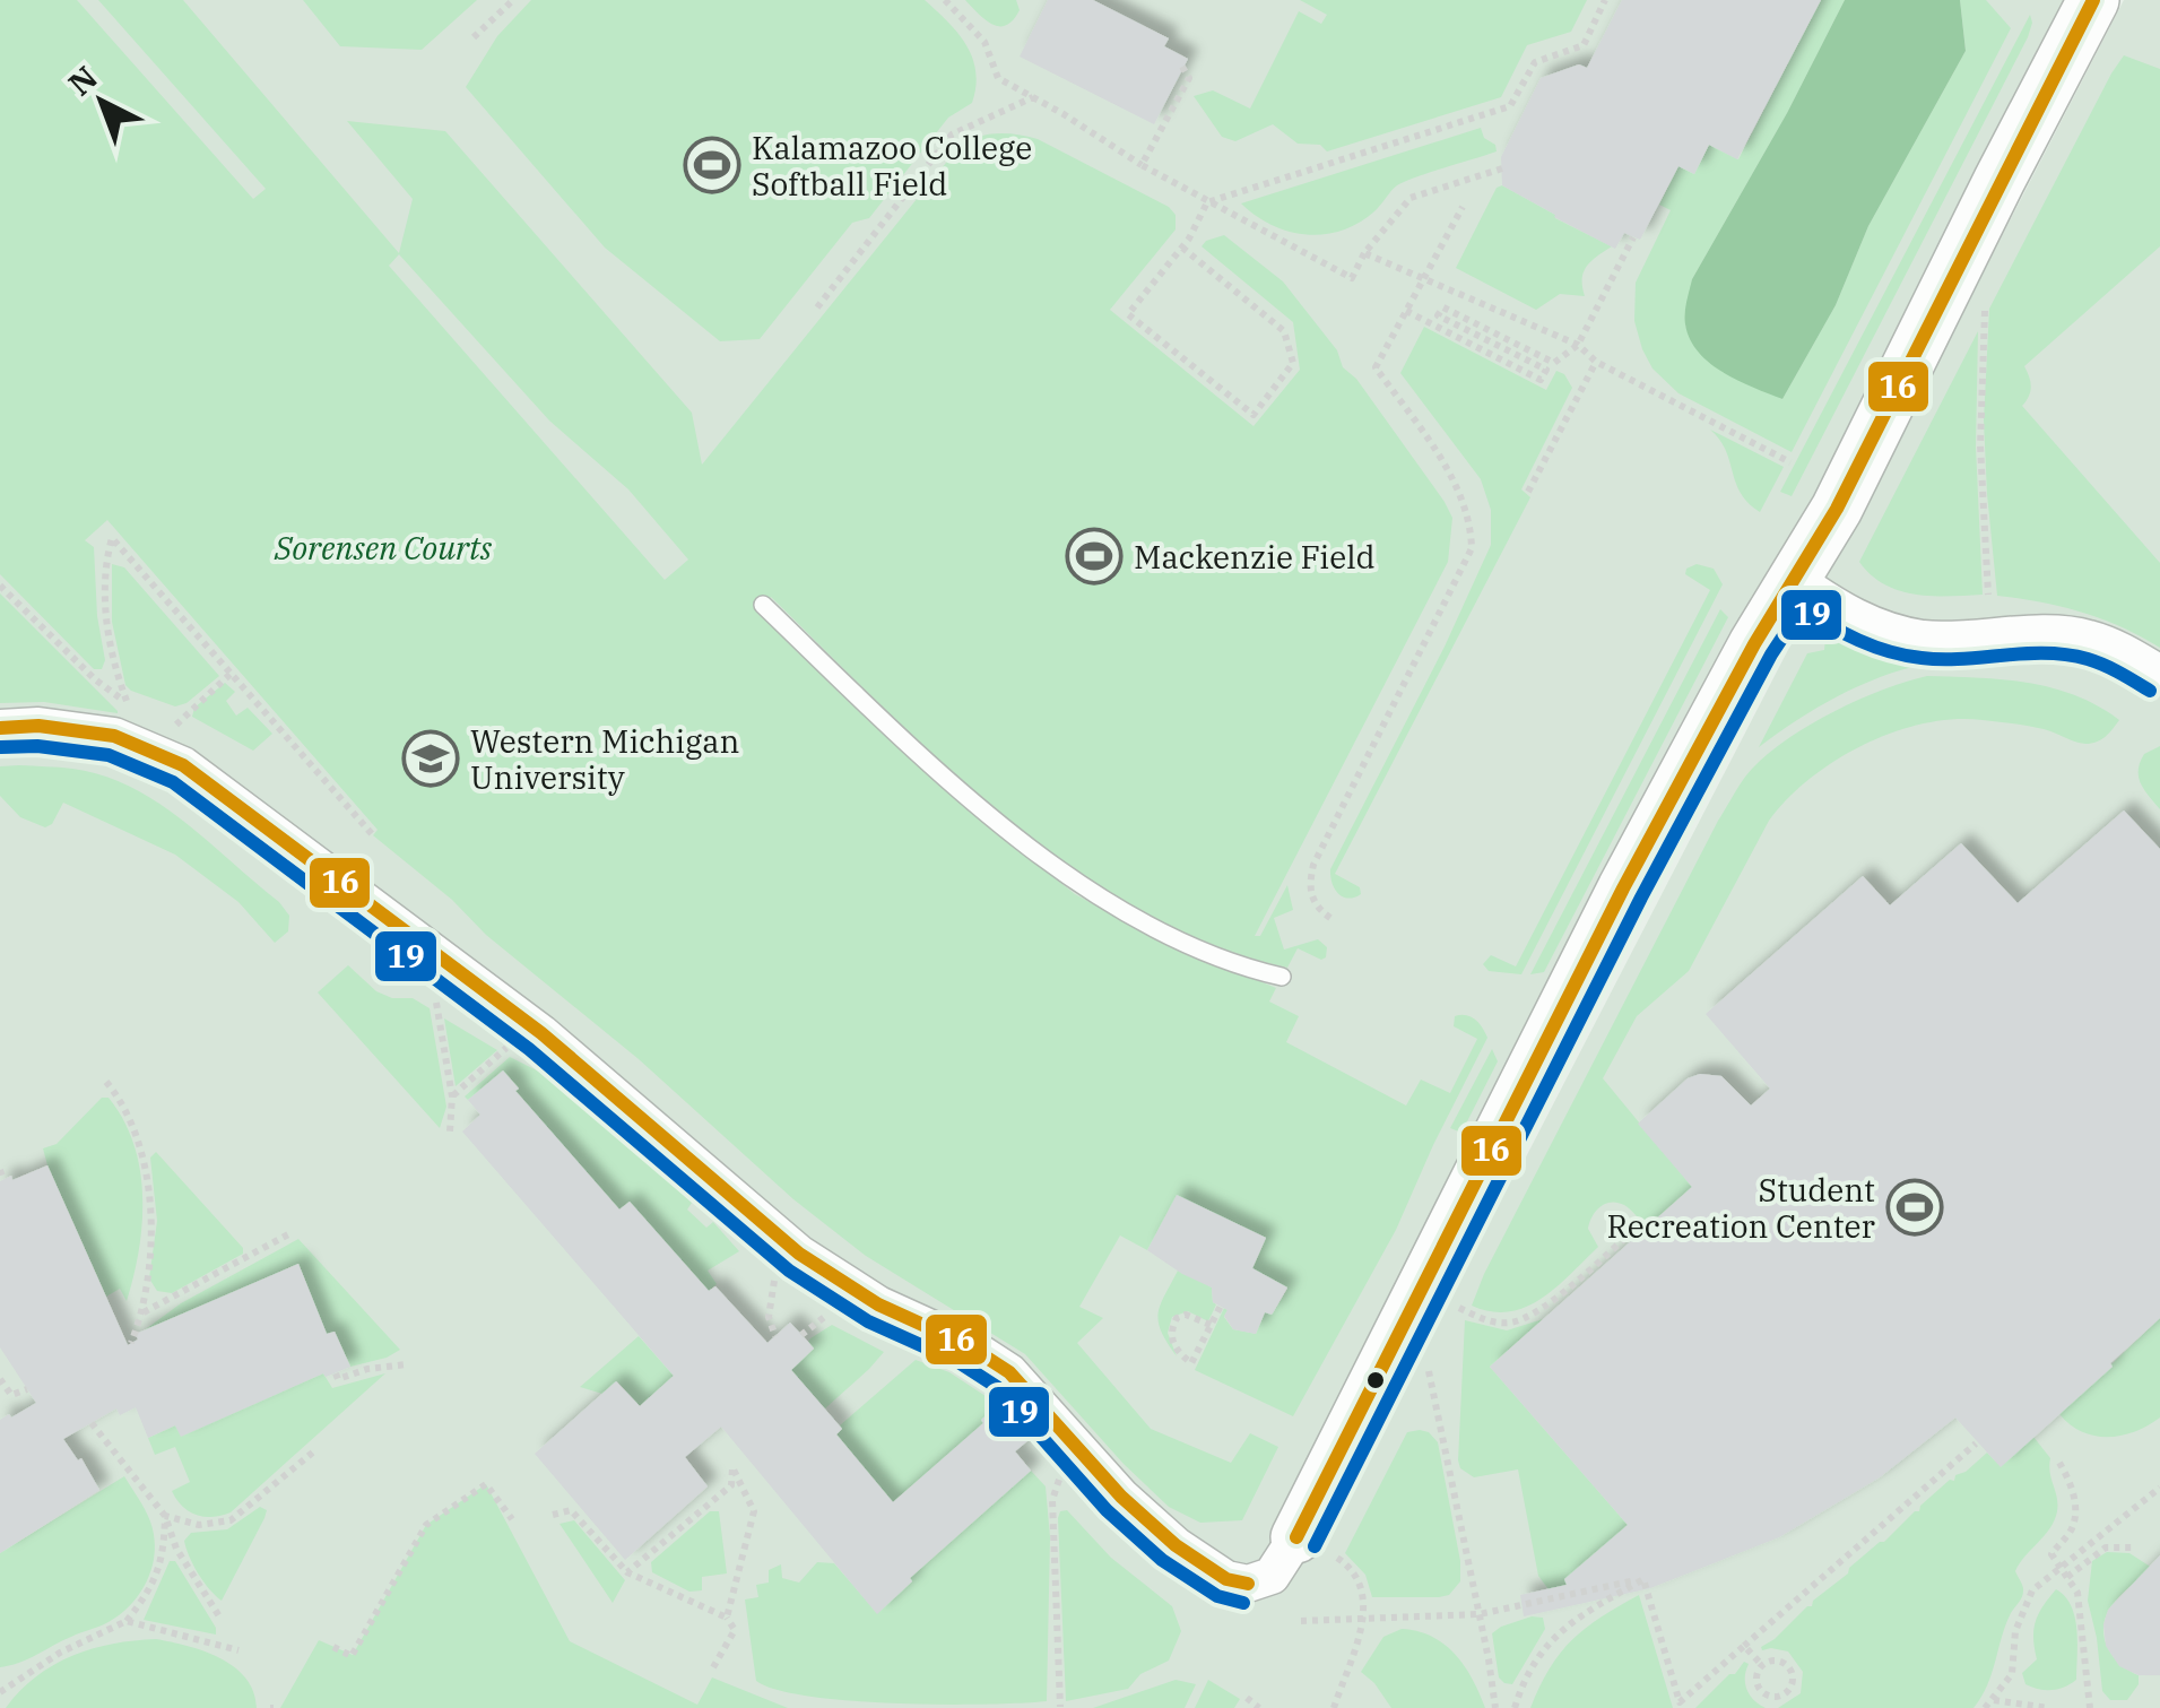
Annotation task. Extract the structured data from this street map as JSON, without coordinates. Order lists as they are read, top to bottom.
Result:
{
  "parks": ["Sorensen Courts"],
  "places": {
    "sports": ["Kalamazoo College Softball Field", "Mackenzie Field", "Student Recreation Center"],
    "school or university": ["Western Michigan University"]
  },
  "lines": ["transit line 16", "transit line 19"],
  "north": "top left"
}
